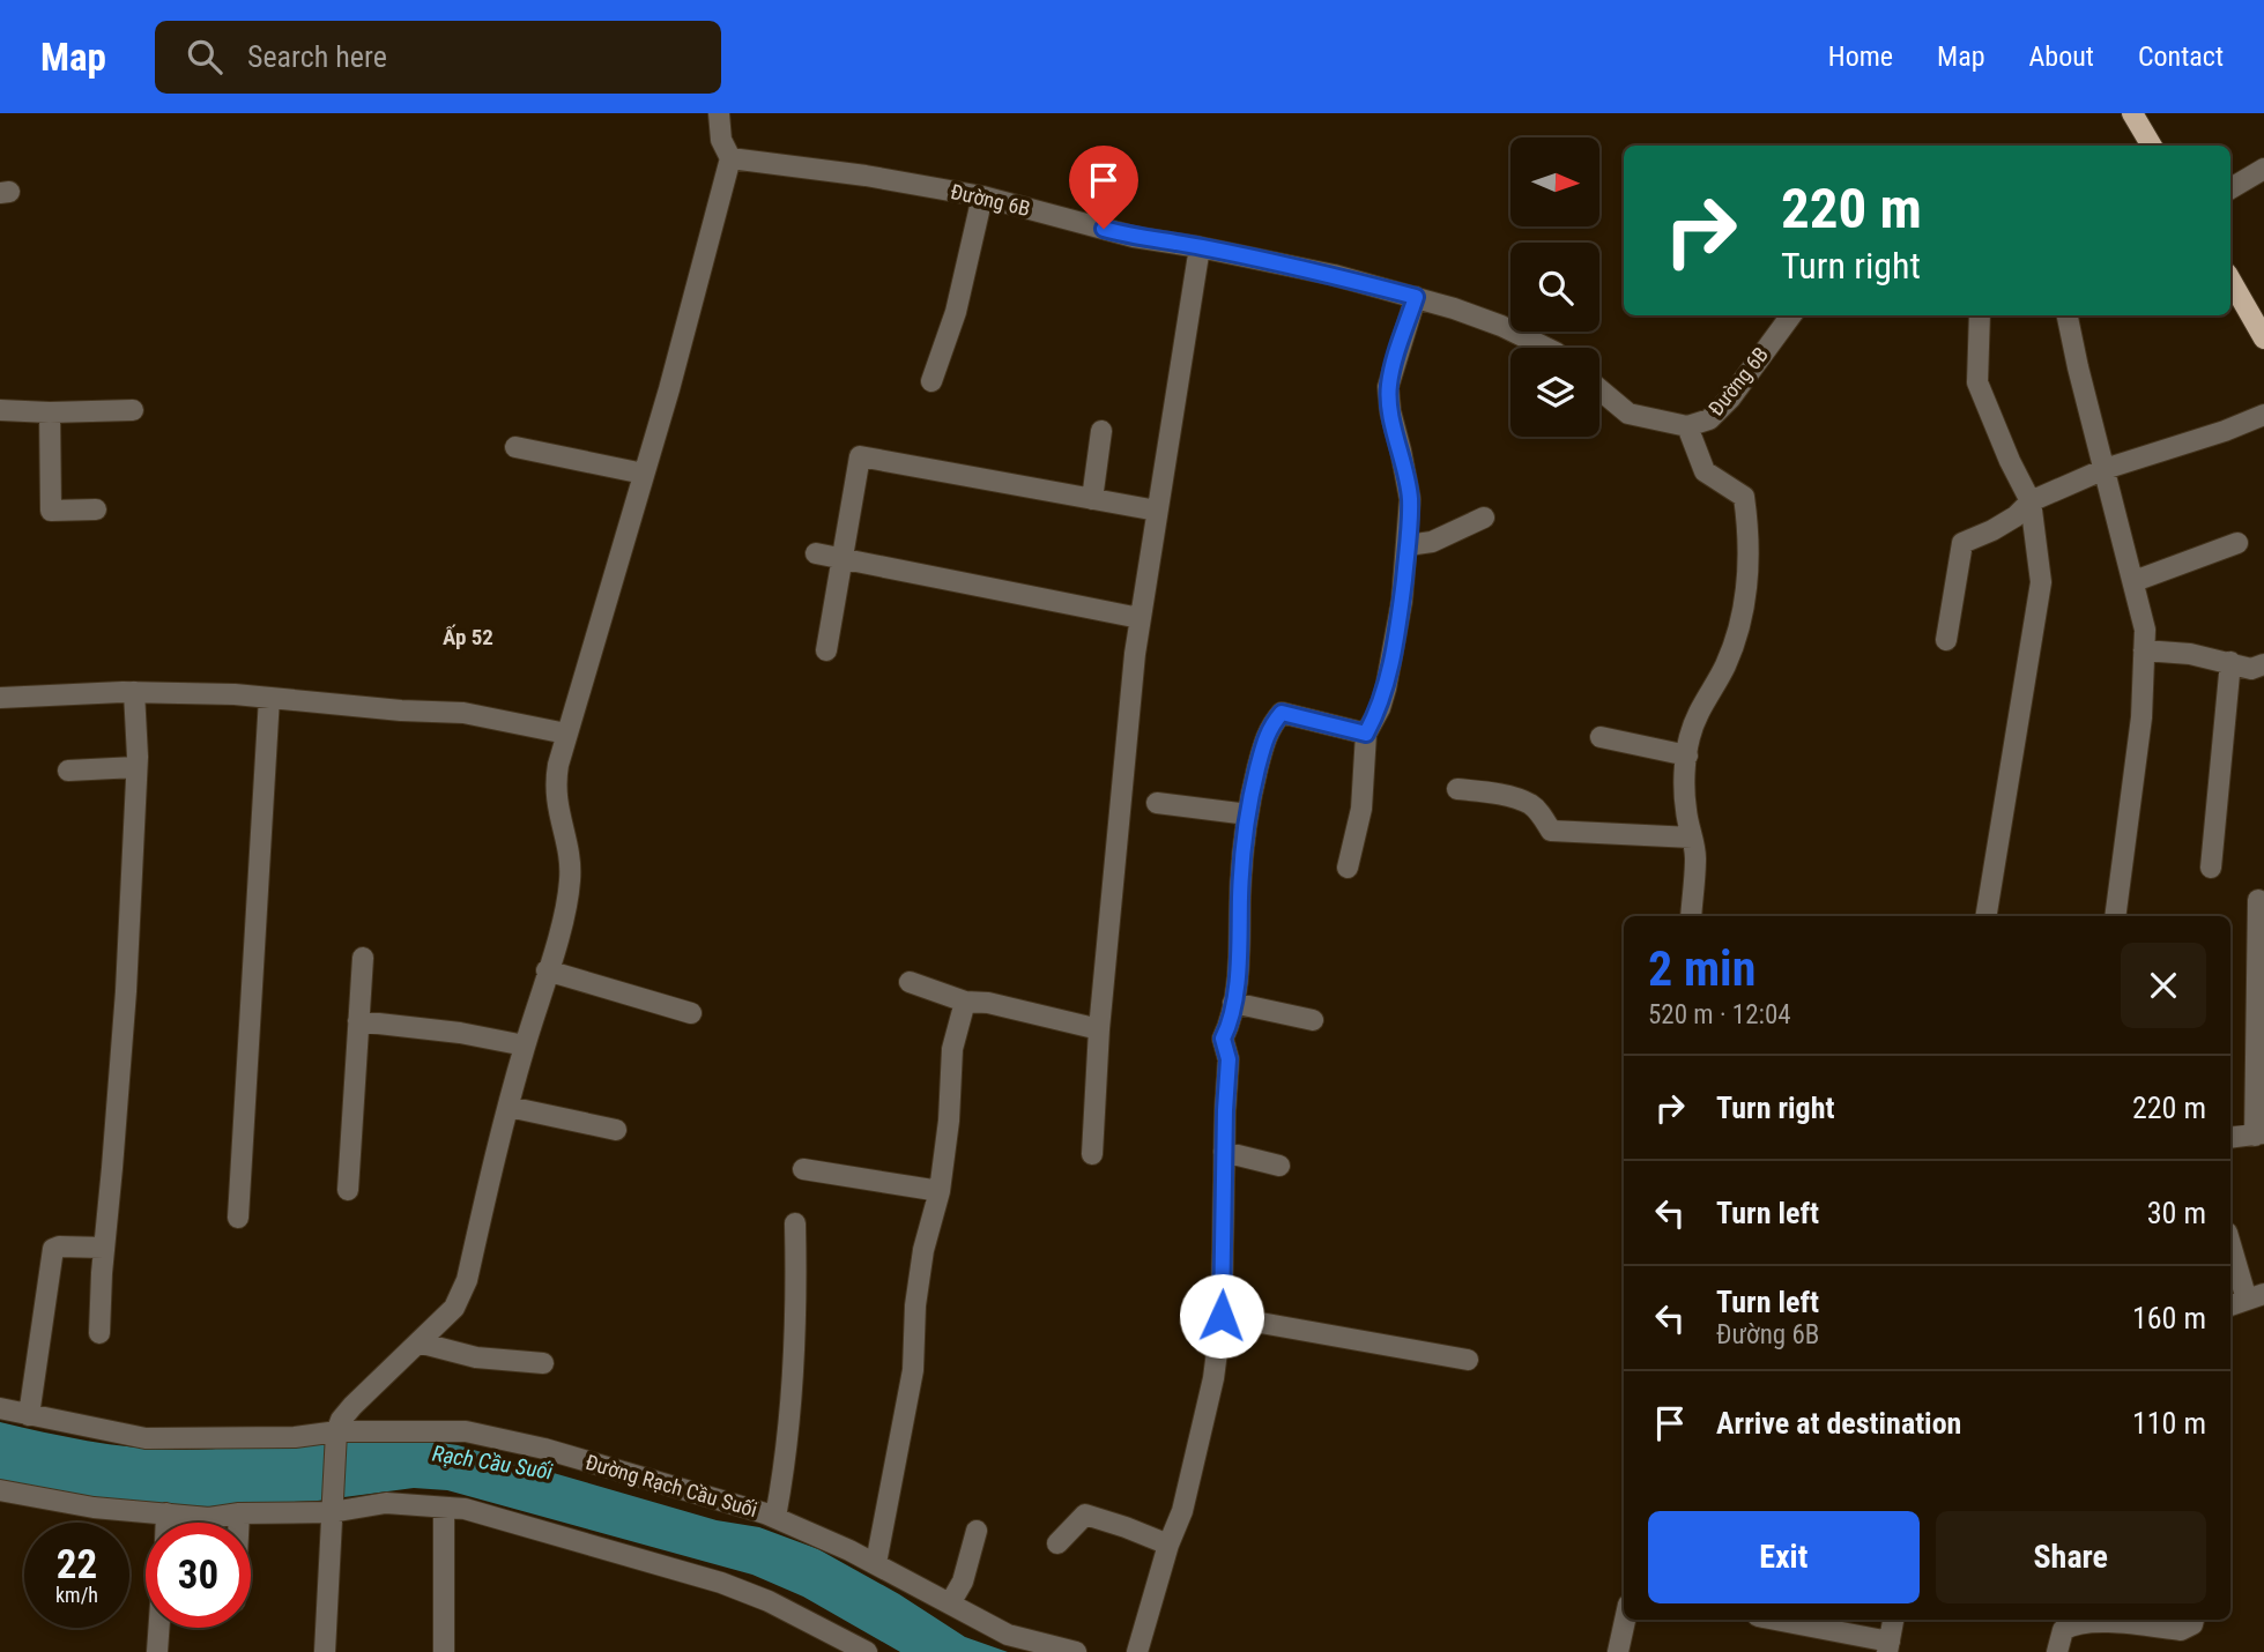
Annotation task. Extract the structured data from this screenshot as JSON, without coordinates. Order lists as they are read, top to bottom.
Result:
{
  "streets": {
    "street": ["Đường 6B", "Đường Rạch Cầu Suối"]
  },
  "districts": ["Ấp 52"],
  "water": ["Rạch Cầu Suối"],
  "north": "right",
  "page": {
    "header": "Map",
    "search": "Search here",
    "nav": [
      "Home",
      "Map",
      "About",
      "Contact"
    ],
    "turn": ["220 m", "Turn right"],
    "heading": ["2 min", "520 m · 12:04"],
    "list": [
      {
        "name": "Turn right",
        "value": "220 m"
      },
      {
        "name": "Turn left",
        "value": "30 m"
      },
      {
        "name": "Turn left",
        "note": "Đường 6B",
        "value": "160 m"
      },
      {
        "name": "Arrive at destination",
        "value": "110 m"
      }
    ],
    "buttons": ["Exit", "Share"],
    "speed": "22 km/h",
    "limit": "30"
  }
}
